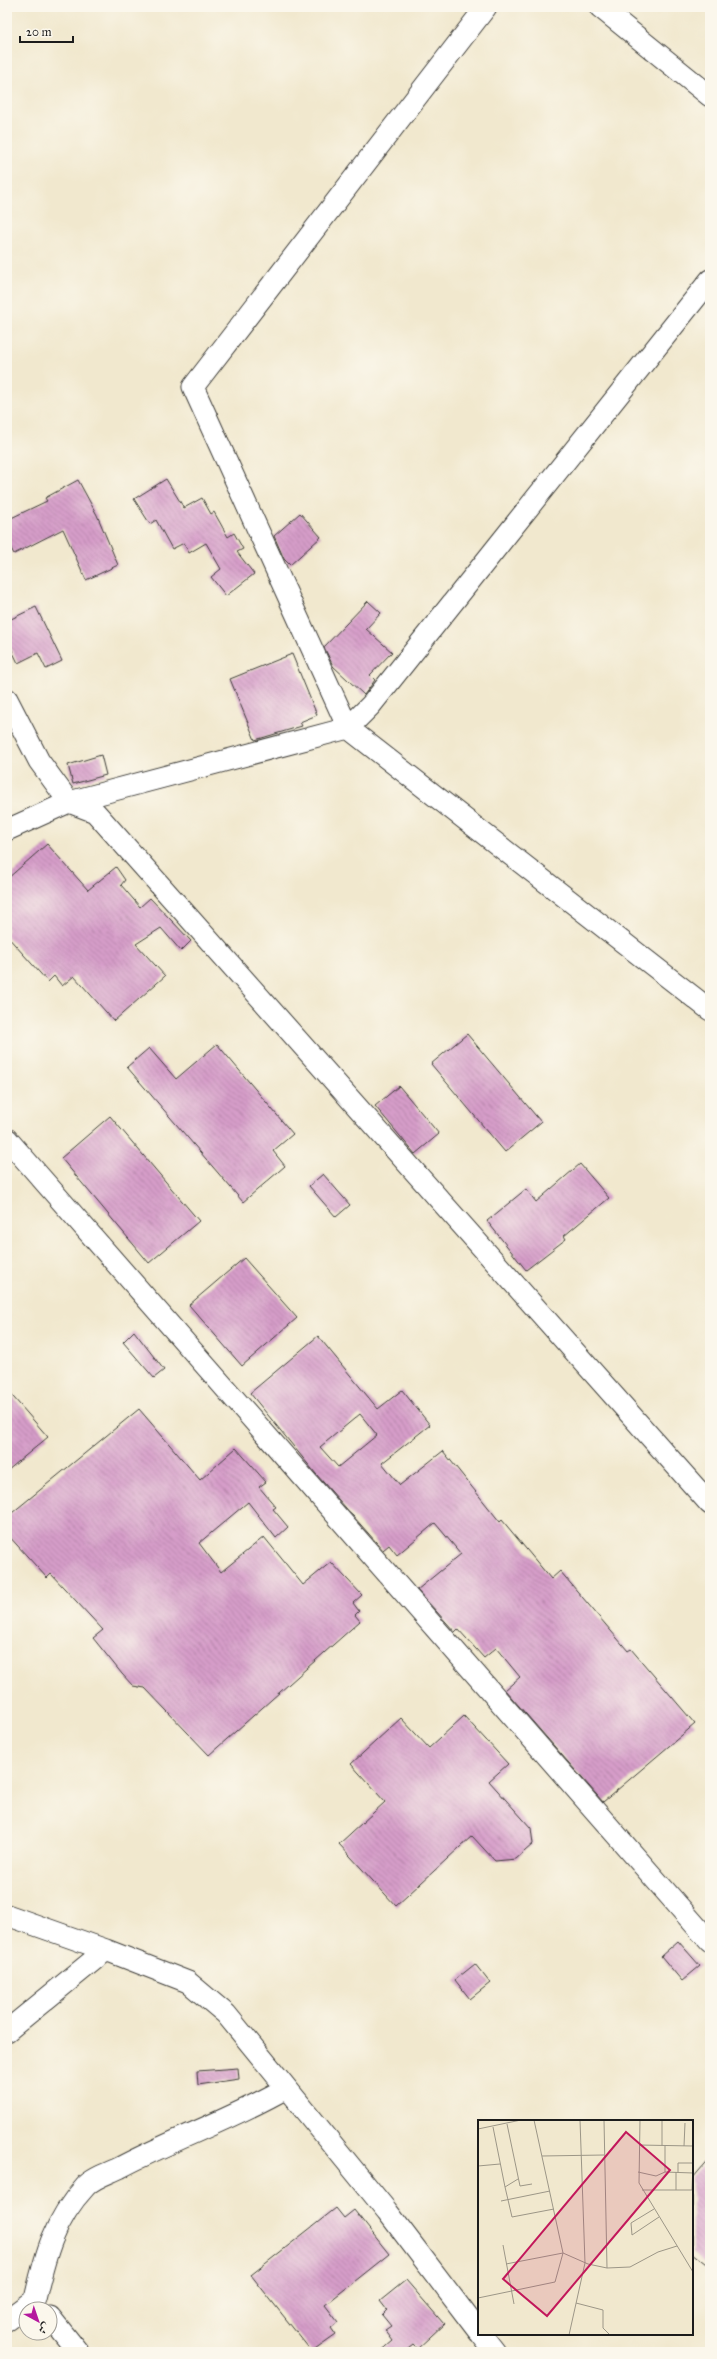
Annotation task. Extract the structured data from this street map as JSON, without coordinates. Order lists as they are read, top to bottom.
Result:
{
  "scale_bar": "20 m",
  "north": "bottom right"
}
